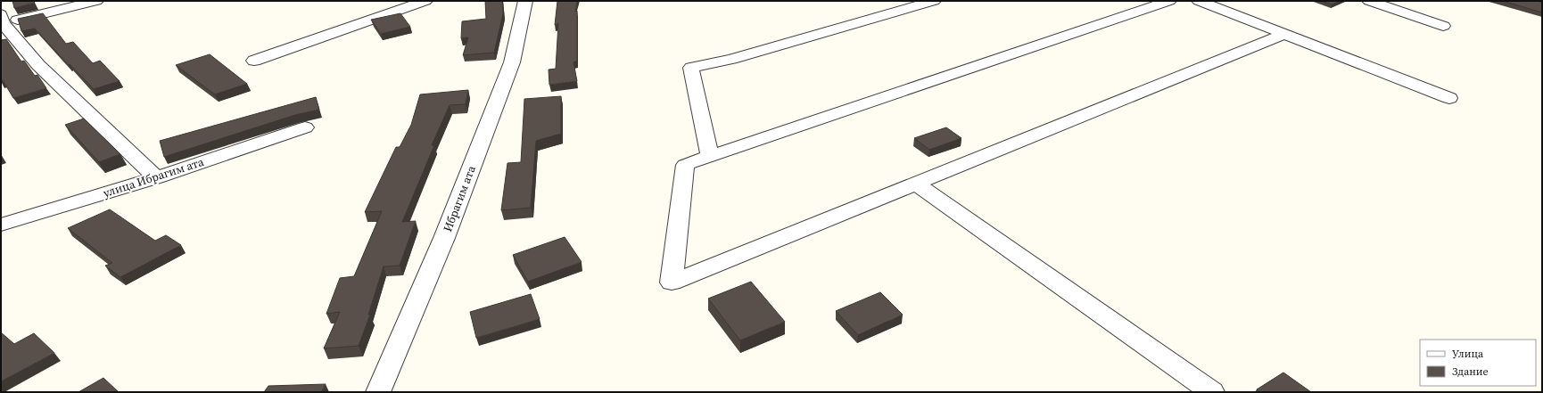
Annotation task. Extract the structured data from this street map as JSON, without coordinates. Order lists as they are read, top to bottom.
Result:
{
  "streets": {
    "street": ["улица Ибрагим ата", "Ибрагим ата"]
  },
  "legend": ["Улица", "Здание"]
}
